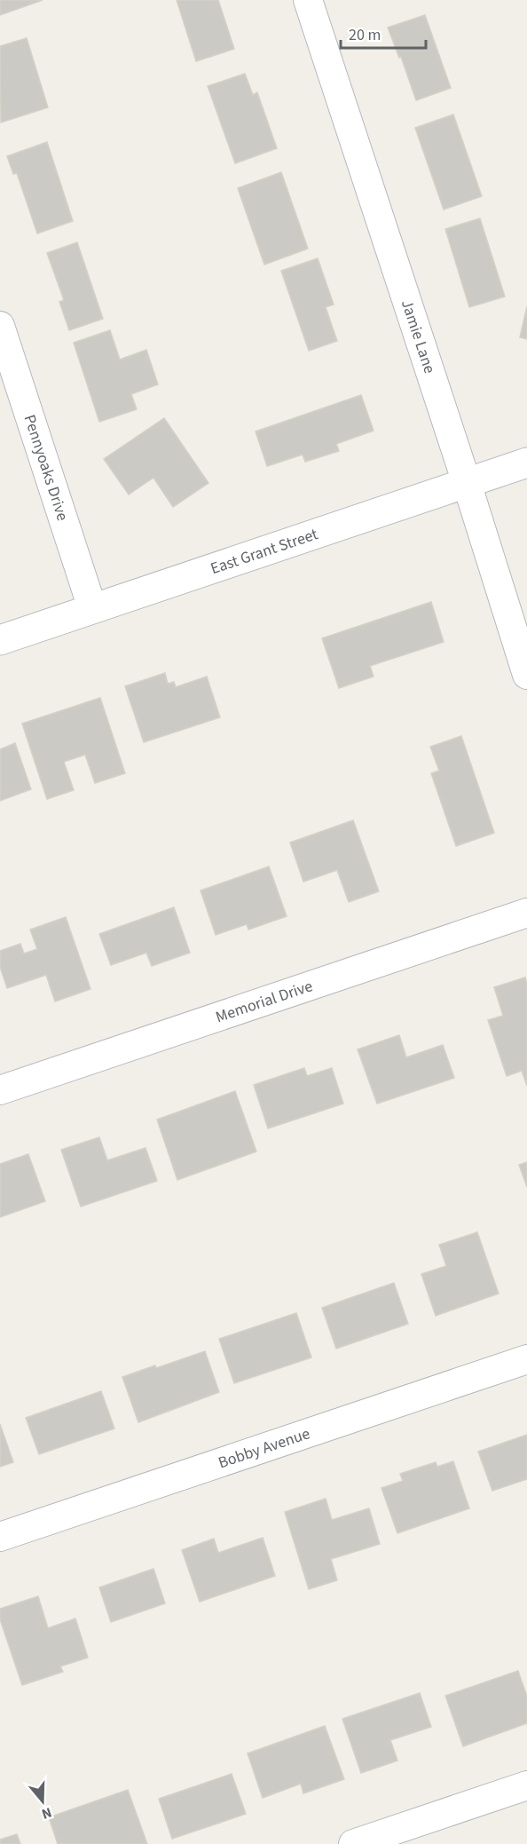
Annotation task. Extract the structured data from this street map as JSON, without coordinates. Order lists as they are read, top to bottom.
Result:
{
  "streets": {
    "main road": ["East Grant Street"],
    "street": [
      "Jamie Lane",
      "Pennyoaks Drive",
      "Memorial Drive",
      "Bobby Avenue"
    ]
  },
  "crossings": [
    ["Jamie Lane", "East Grant Street"],
    ["Pennyoaks Drive", "East Grant Street"]
  ],
  "scale_bar": "20 m",
  "north": "bottom"
}
